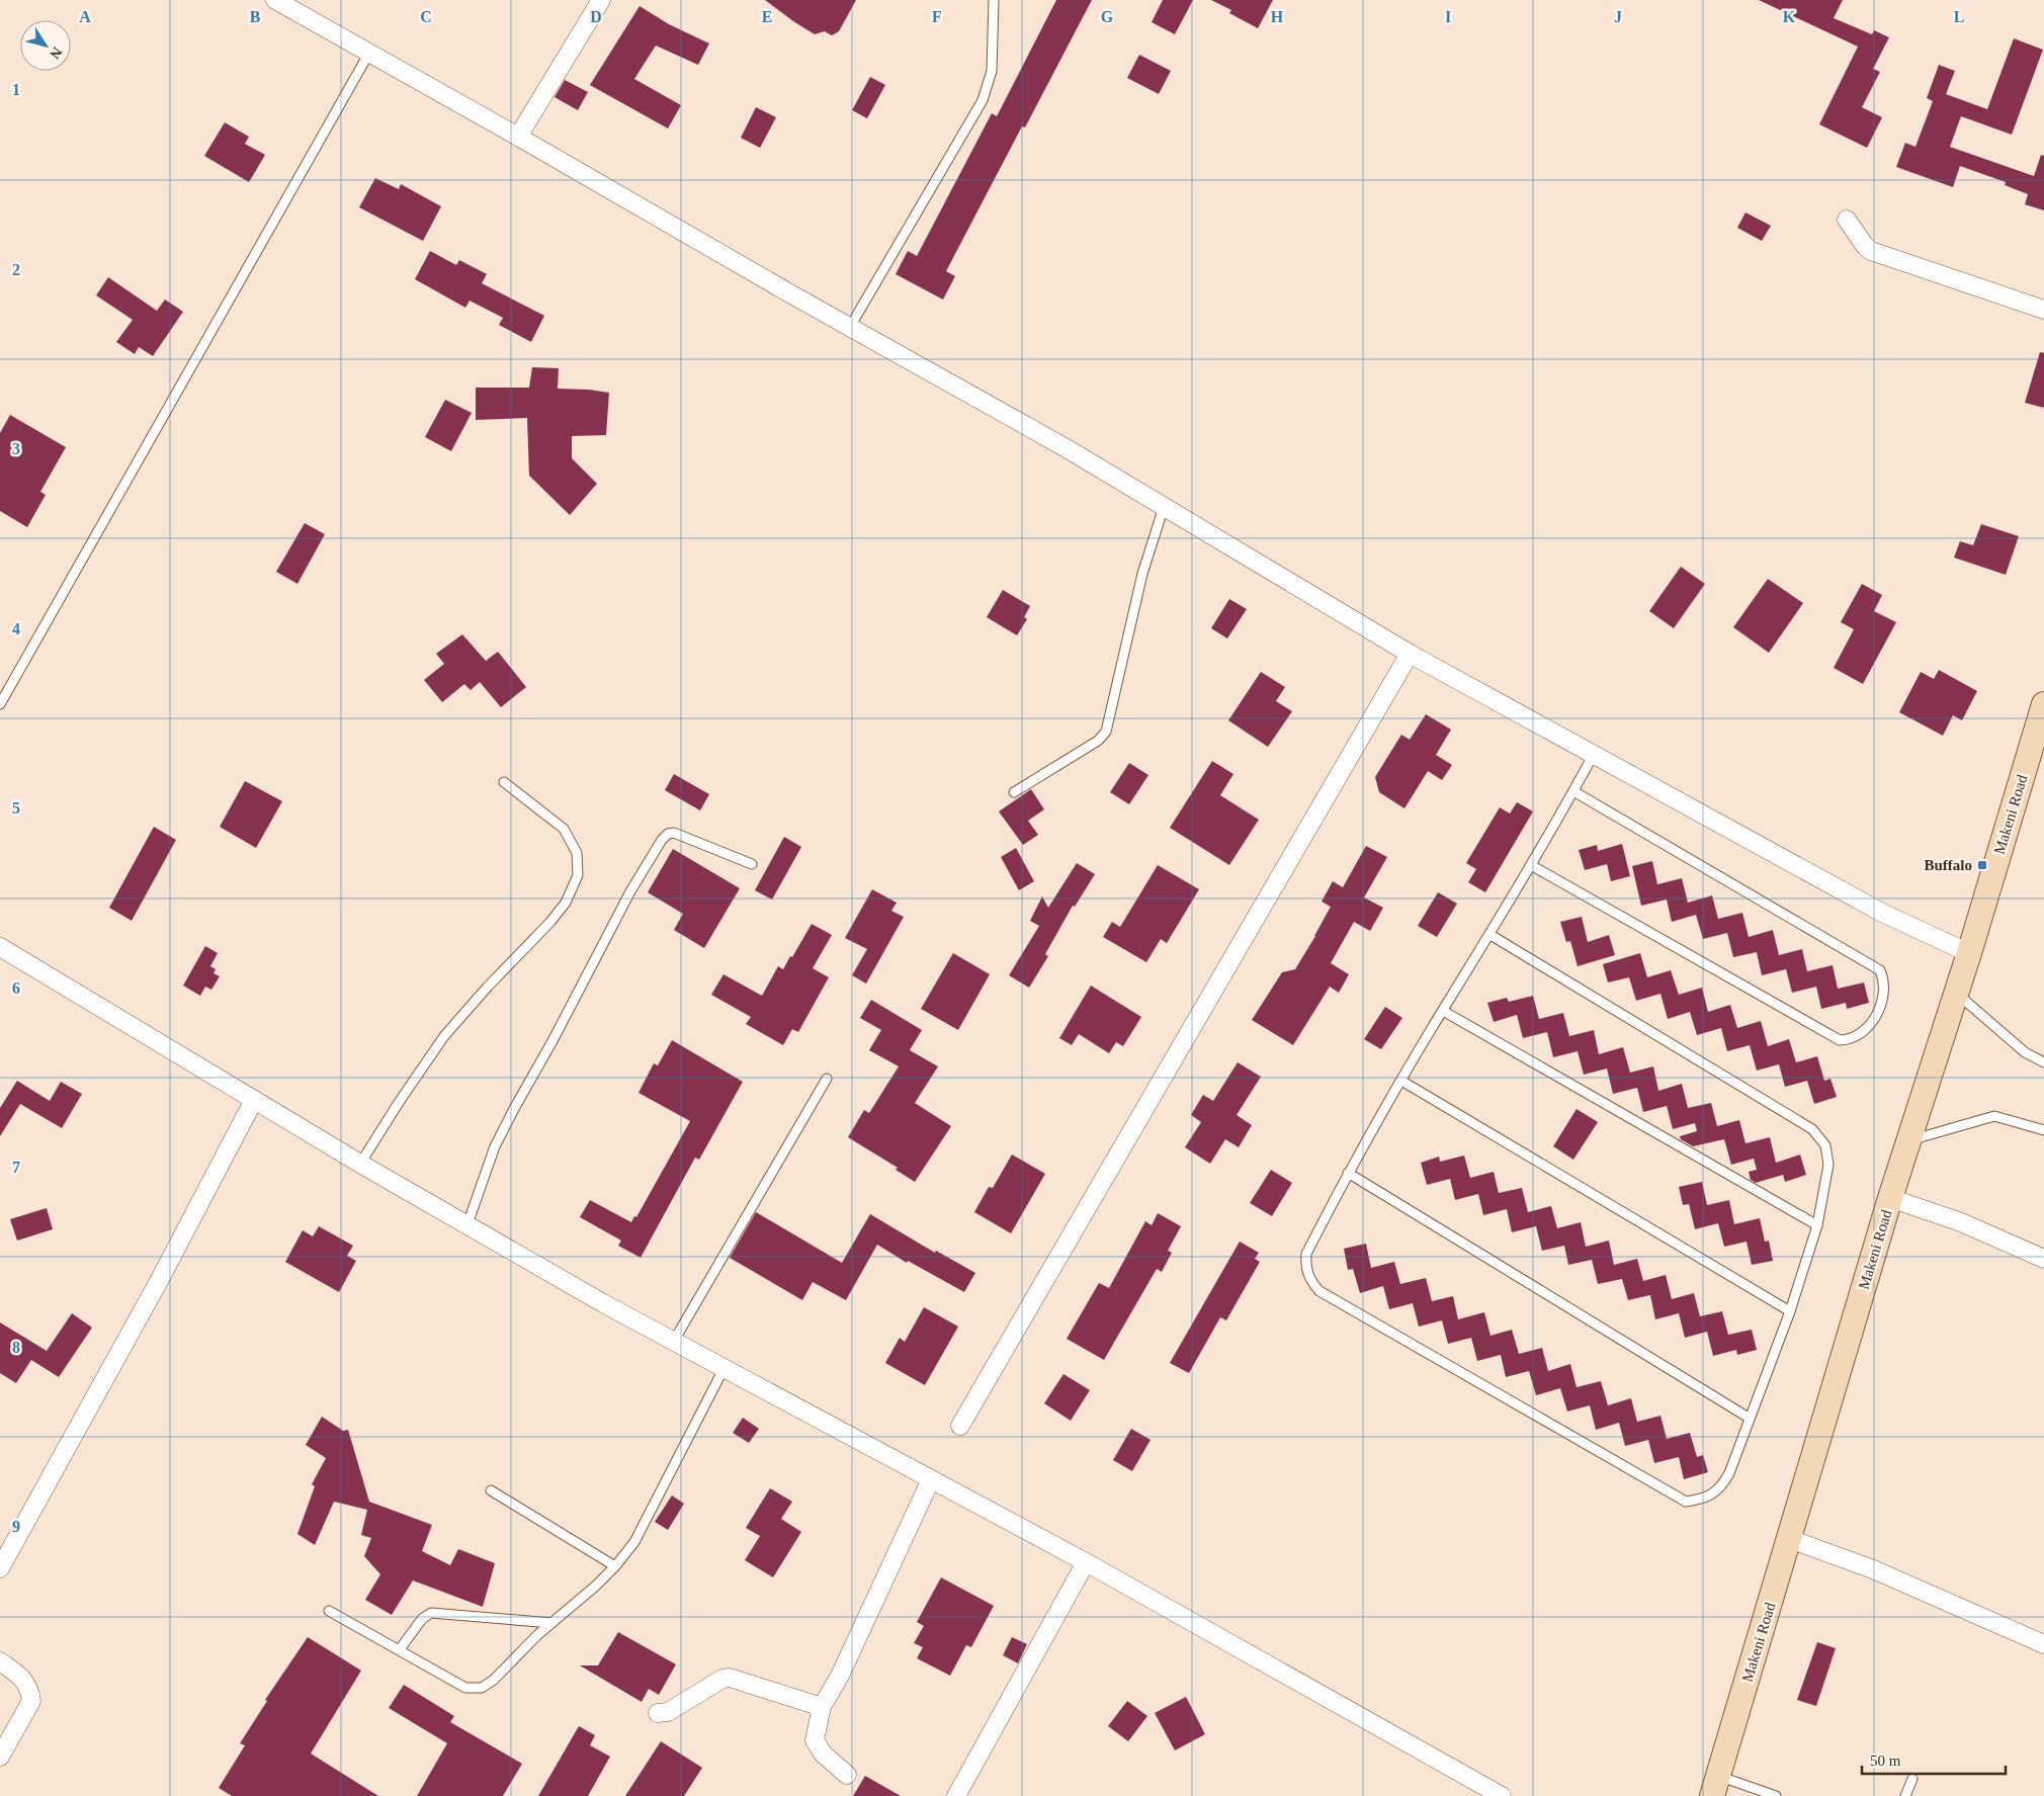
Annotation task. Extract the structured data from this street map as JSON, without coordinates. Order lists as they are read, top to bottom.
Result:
{
  "streets": {
    "main road": ["Makeni Road"]
  },
  "places": {
    "transit": ["Buffalo"]
  },
  "scale_bar": "50 m",
  "north": "bottom right",
  "grid": {
    "columns": [
      "A",
      "B",
      "C",
      "D",
      "E",
      "F",
      "G",
      "H",
      "I",
      "J",
      "K",
      "L"
    ],
    "rows": [
      "1",
      "2",
      "3",
      "4",
      "5",
      "6",
      "7",
      "8",
      "9"
    ]
  }
}
